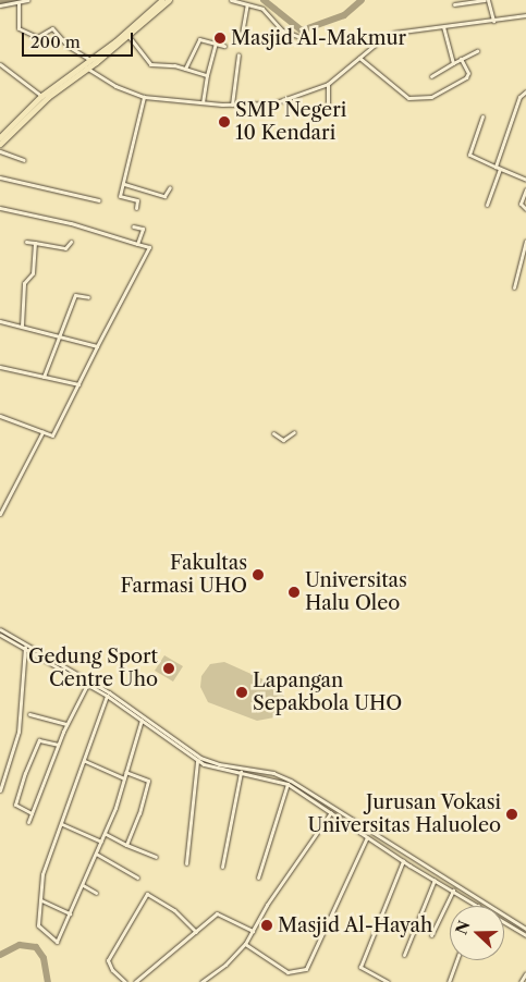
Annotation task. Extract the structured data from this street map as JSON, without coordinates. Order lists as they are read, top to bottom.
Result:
{
  "places": [
    "Masjid Al-Makmur",
    "SMP Negeri 10 Kendari",
    "Fakultas Farmasi UHO",
    "Universitas Halu Oleo",
    "Gedung Sport Centre Uho",
    "Lapangan Sepakbola UHO",
    "Jurusan Vokasi Universitas Haluoleo",
    "Masjid Al-Hayah"
  ],
  "scale_bar": "200 m",
  "north": "left"
}
